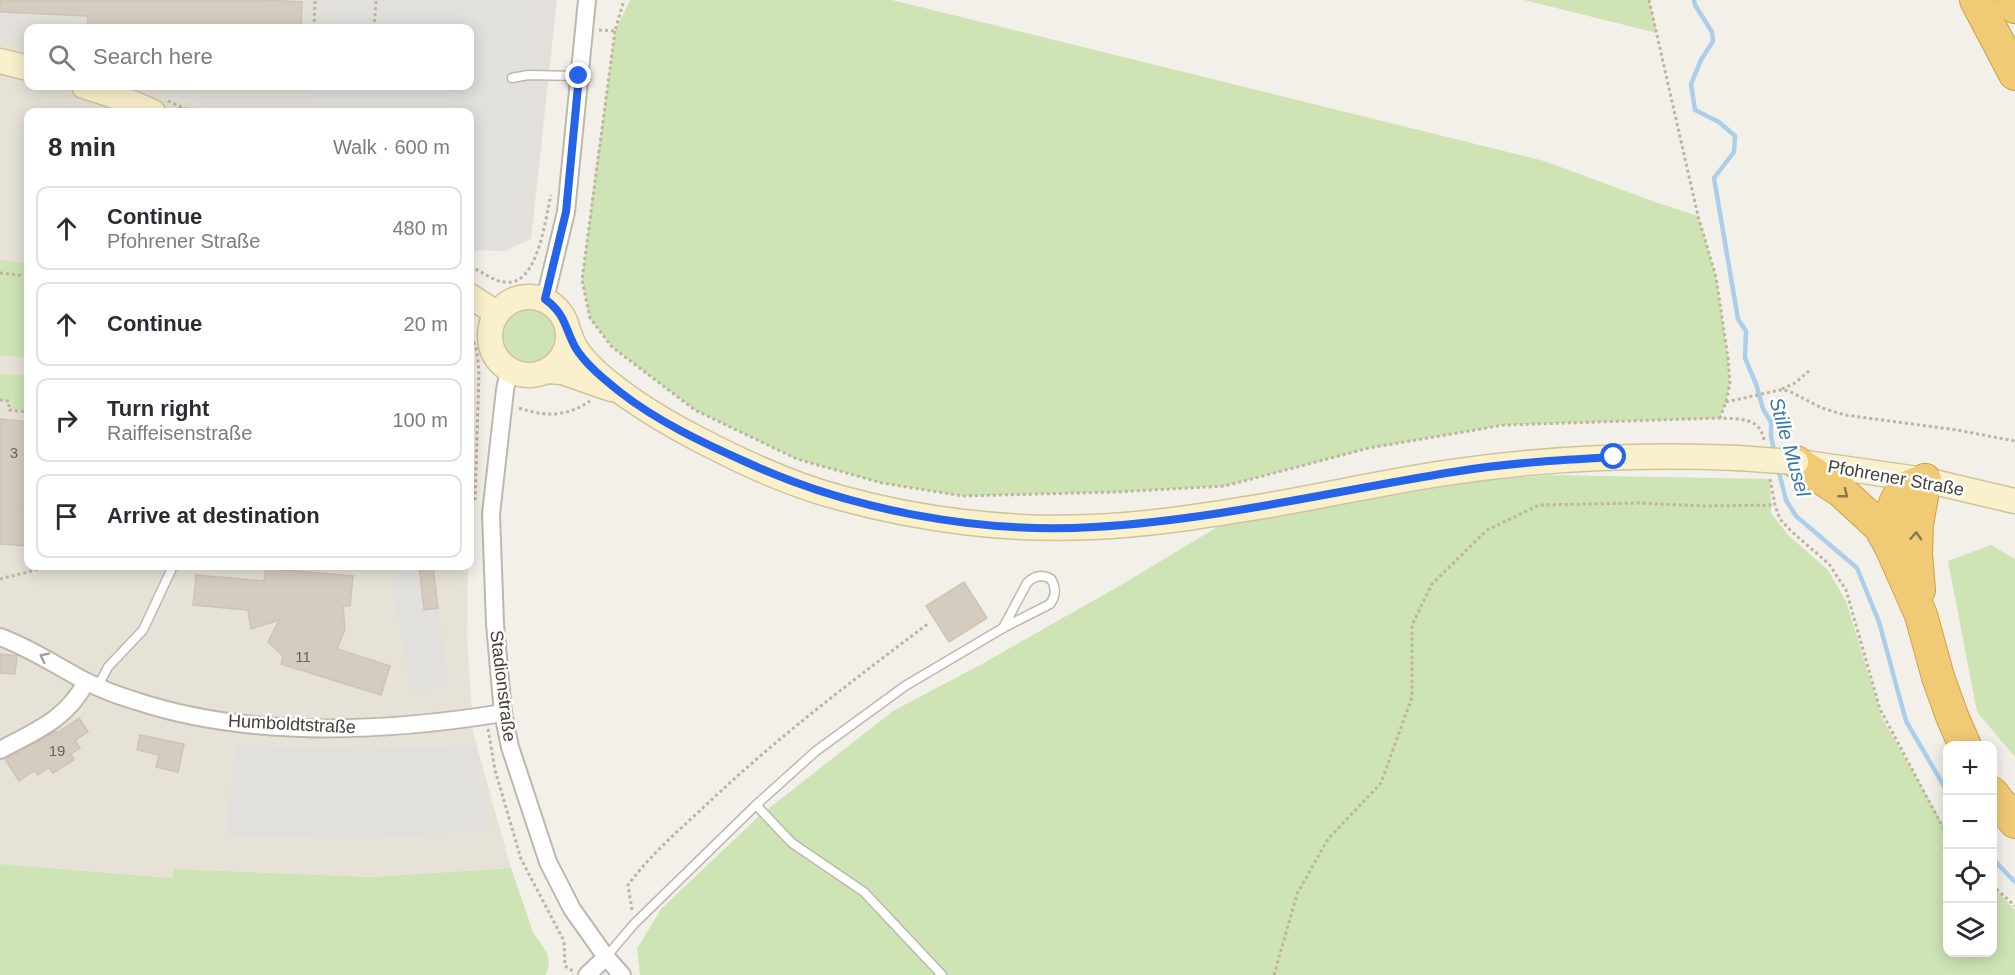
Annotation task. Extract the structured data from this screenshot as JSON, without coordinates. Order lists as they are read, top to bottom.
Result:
{
  "streets": {
    "main road": ["Pfohrener Straße"],
    "street": ["Stadionstraße", "Humboldtstraße"]
  },
  "crossings": [
    ["Pfohrener Straße", "Stadionstraße"],
    ["Stadionstraße", "Humboldtstraße"]
  ],
  "water": ["Stille Musel"],
  "house_numbers": ["3", "11", "19"],
  "page": {
    "search": "Search here",
    "heading": ["8 min", "Walk · 600 m"],
    "list": [
      ["Continue", "Pfohrener Straße", "480 m"],
      ["Continue", "20 m"],
      ["Turn right", "Raiffeisenstraße", "100 m"],
      "Arrive at destination"
    ],
    "map_buttons": ["+", "−"]
  }
}
